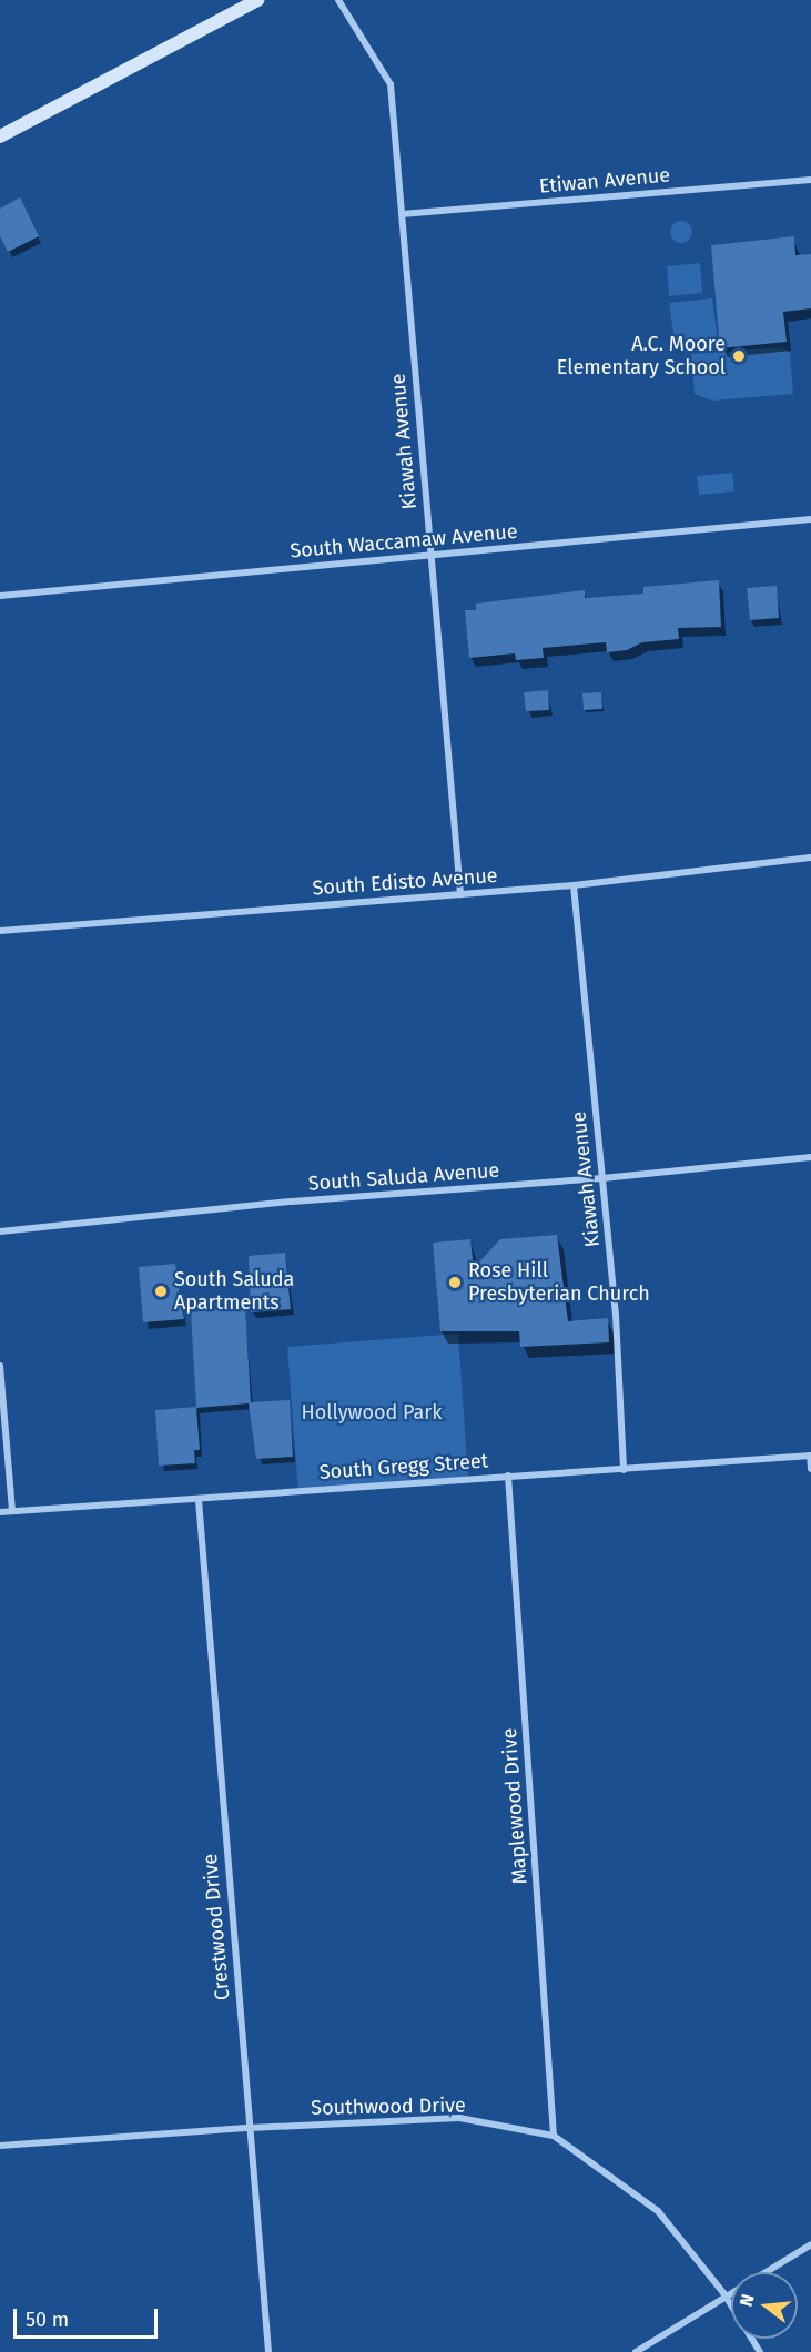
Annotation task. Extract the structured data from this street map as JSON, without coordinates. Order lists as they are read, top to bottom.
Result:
{
  "streets": {
    "street": [
      "Etiwan Avenue",
      "Kiawah Avenue",
      "South Waccamaw Avenue",
      "South Edisto Avenue",
      "South Saluda Avenue",
      "South Gregg Street",
      "Maplewood Drive",
      "Crestwood Drive",
      "Southwood Drive"
    ]
  },
  "crossings": [
    ["Etiwan Avenue", "Kiawah Avenue"],
    ["Kiawah Avenue", "South Waccamaw Avenue"],
    ["Kiawah Avenue", "South Edisto Avenue"],
    ["Kiawah Avenue", "South Saluda Avenue"],
    ["Kiawah Avenue", "South Gregg Street"],
    ["South Gregg Street", "Maplewood Drive"],
    ["South Gregg Street", "Crestwood Drive"],
    ["Maplewood Drive", "Southwood Drive"],
    ["Crestwood Drive", "Southwood Drive"]
  ],
  "parks": ["Hollywood Park"],
  "places": ["A.C. Moore Elementary School", "Rose Hill Presbyterian Church", "South Saluda Apartments"],
  "scale_bar": "50 m",
  "north": "left"
}
